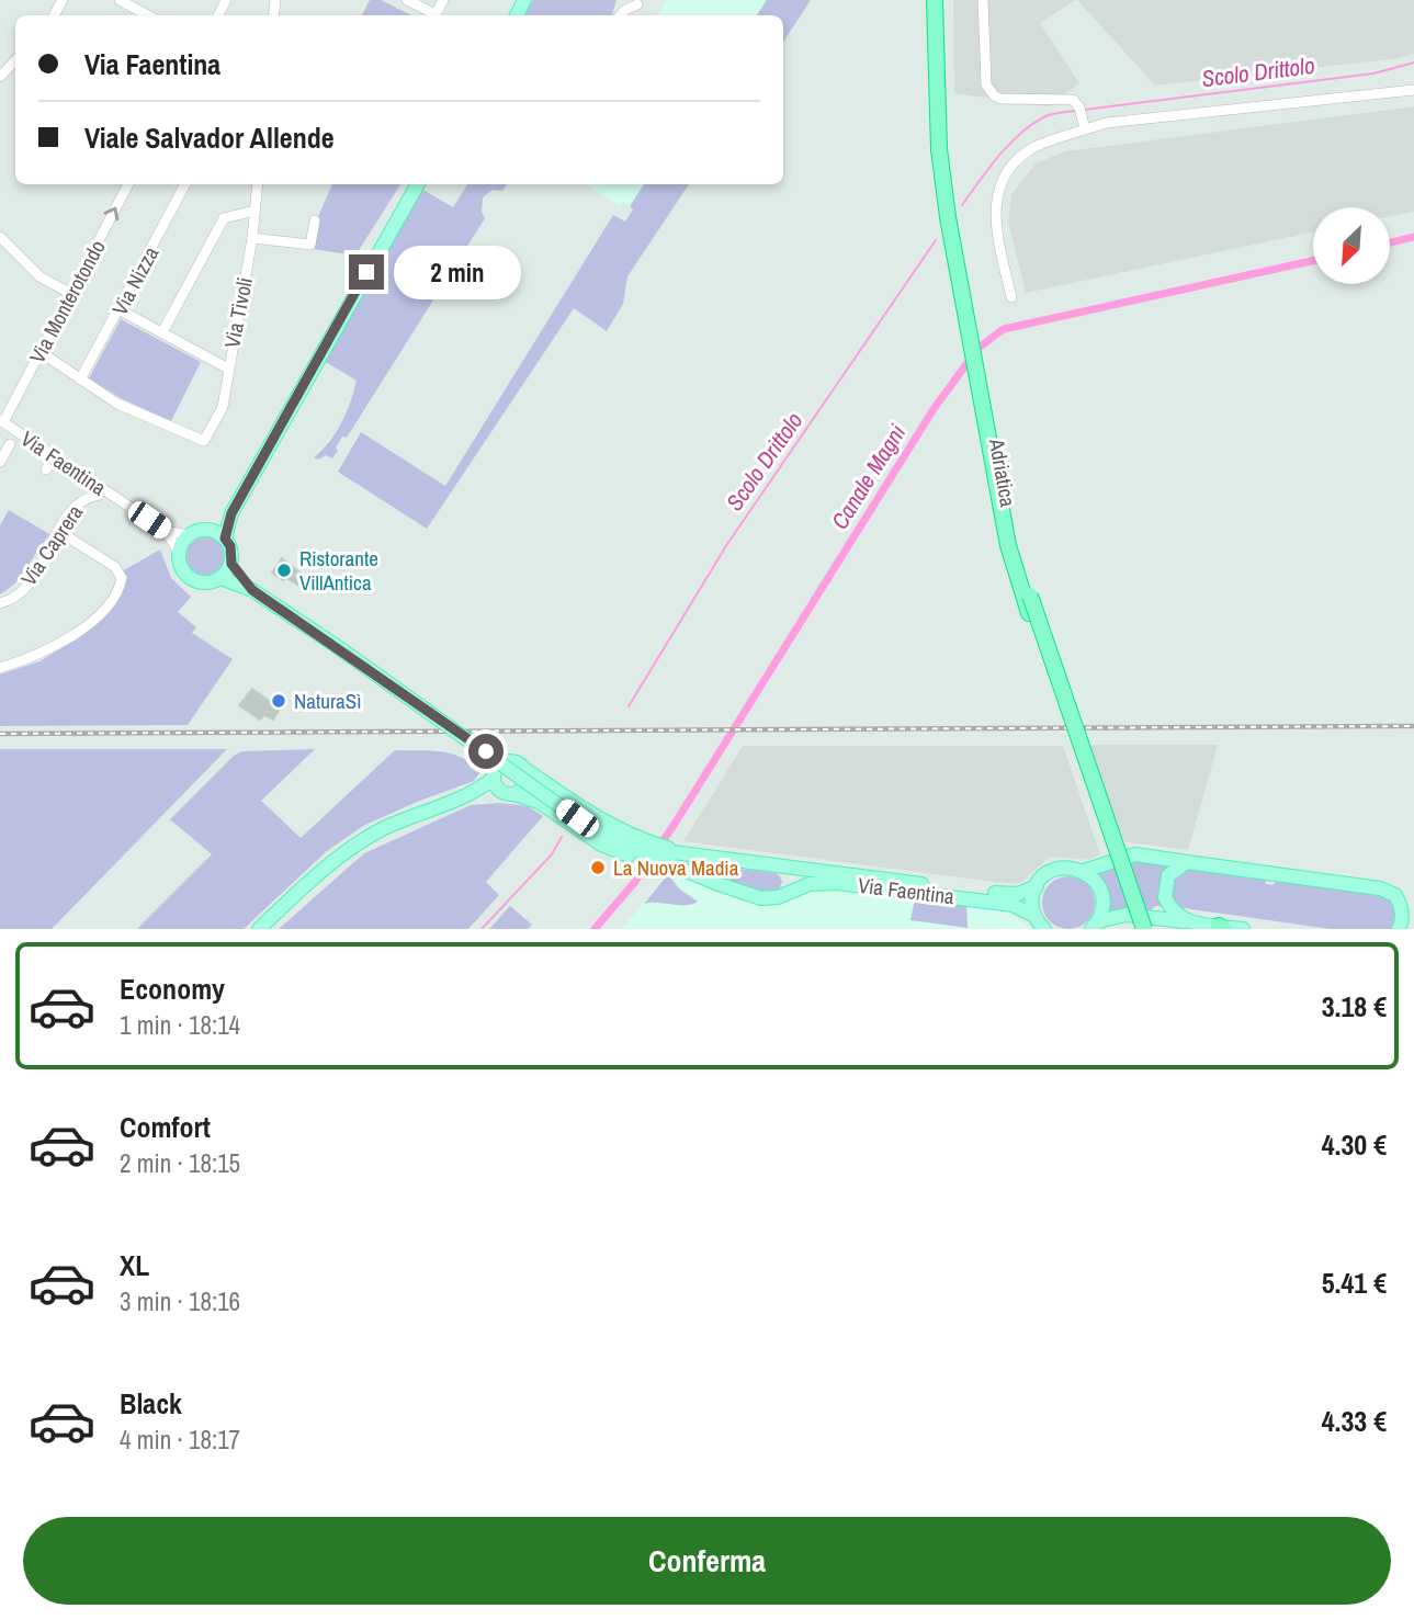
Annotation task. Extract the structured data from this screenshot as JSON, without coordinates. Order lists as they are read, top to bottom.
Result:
{
  "streets": {
    "highway": ["Adriatica"],
    "main road": ["Via Faentina"],
    "street": [
      "Via Nizza",
      "Via Monterotondo",
      "Via Tivoli",
      "Via Caprera"
    ]
  },
  "crossings": [
    ["Via Nizza", "Via Tivoli"],
    ["Via Monterotondo", "Via Faentina"],
    ["Via Faentina", "Via Caprera"]
  ],
  "one_way": ["Via Monterotondo"],
  "water": ["Scolo Drittolo", "Canale Magni"],
  "places": ["Ristorante VillAntica", "NaturaSì", "La Nuova Madia"],
  "north": "bottom left",
  "page": {
    "banner": ["Via Faentina", "Viale Salvador Allende"],
    "bubble": "2 min",
    "list": [
      {
        "name": "Economy",
        "note": "1 min · 18:14",
        "value": "3.18 €"
      },
      {
        "name": "Comfort",
        "note": "2 min · 18:15",
        "value": "4.30 €"
      },
      {
        "name": "XL",
        "note": "3 min · 18:16",
        "value": "5.41 €"
      },
      {
        "name": "Black",
        "note": "4 min · 18:17",
        "value": "4.33 €"
      }
    ],
    "buttons": "Conferma"
  }
}
